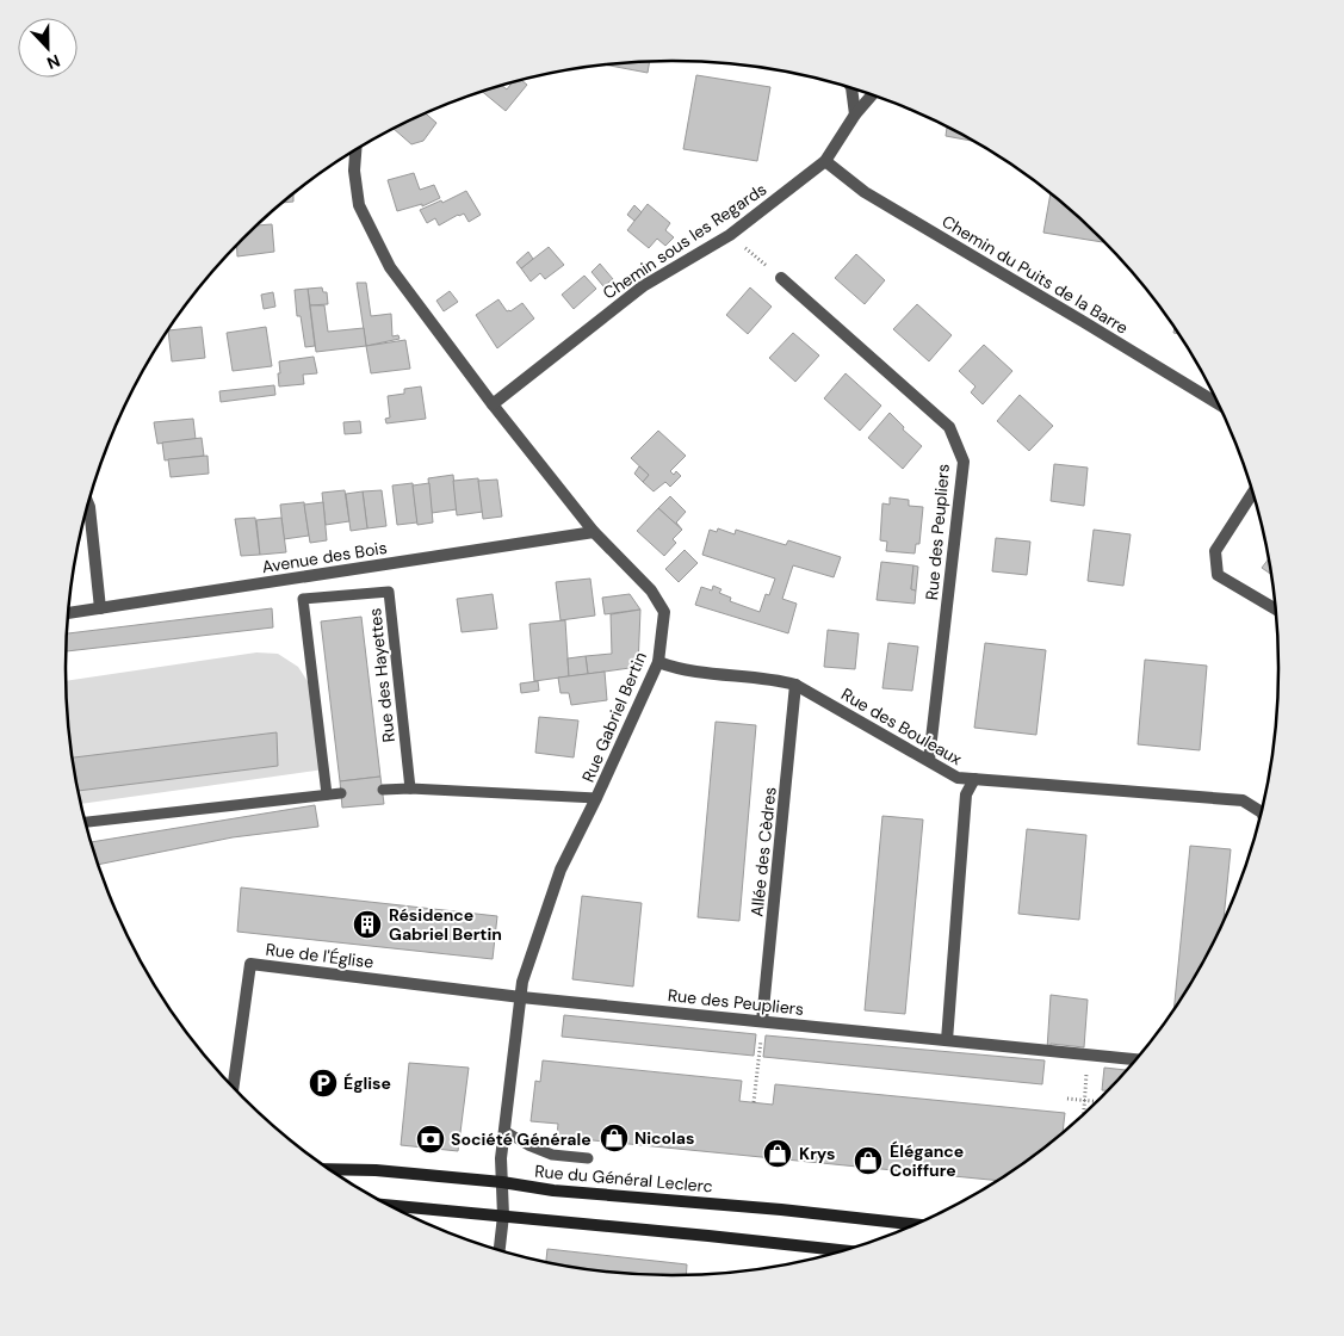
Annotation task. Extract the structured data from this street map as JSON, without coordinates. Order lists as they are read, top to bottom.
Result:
{
  "streets": {
    "main road": ["Rue du Général Leclerc"],
    "street": [
      "Chemin sous les Regards",
      "Chemin du Puits de la Barre",
      "Rue des Peupliers",
      "Avenue des Bois",
      "Rue Gabriel Bertin",
      "Rue des Bouleaux",
      "Allée des Cèdres",
      "Rue de l'Église"
    ],
    "lane": ["Rue des Hayettes"]
  },
  "crossings": [
    ["Chemin sous les Regards", "Chemin du Puits de la Barre"],
    ["Chemin sous les Regards", "Rue Gabriel Bertin"],
    ["Rue des Peupliers", "Rue Gabriel Bertin"],
    ["Rue des Peupliers", "Rue des Bouleaux"],
    ["Rue des Peupliers", "Allée des Cèdres"],
    ["Rue des Peupliers", "Rue de l'Église"],
    ["Avenue des Bois", "Rue Gabriel Bertin"],
    ["Rue Gabriel Bertin", "Rue des Bouleaux"],
    ["Rue Gabriel Bertin", "Rue de l'Église"],
    ["Rue Gabriel Bertin", "Rue du Général Leclerc"],
    ["Rue des Bouleaux", "Allée des Cèdres"]
  ],
  "places": {
    "building": ["Résidence Gabriel Bertin"],
    "parking": ["Église"],
    "shop": ["Nicolas", "Krys", "Élégance Coiffure"],
    "bank": ["Société Générale"]
  },
  "north": "bottom"
}
